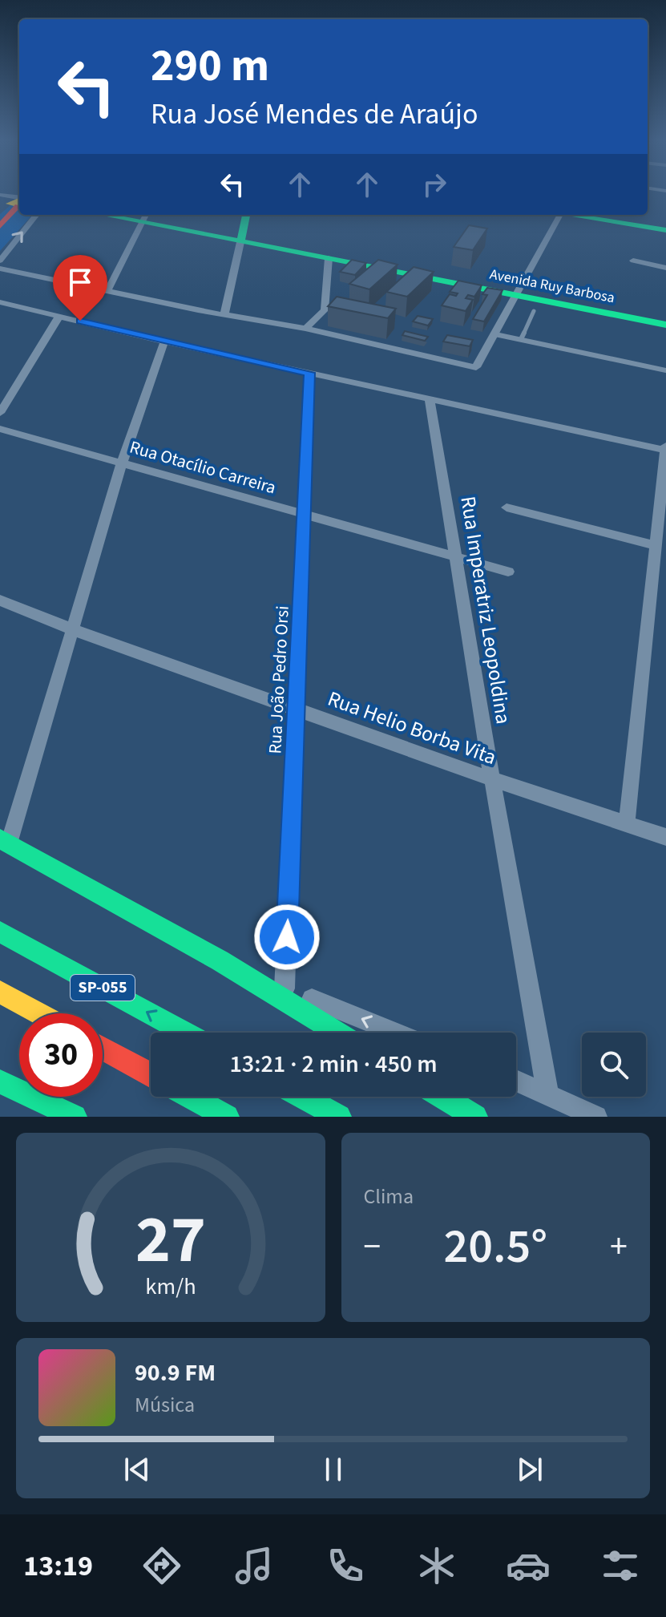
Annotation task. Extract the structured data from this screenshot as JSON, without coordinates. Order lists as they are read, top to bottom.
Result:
{
  "streets": {
    "main road": ["Avenida Ruy Barbosa", "SP-055"],
    "street": [
      "Rua Otacílio Carreira",
      "Rua Imperatriz Leopoldina",
      "Rua João Pedro Orsi",
      "Rua Helio Borba Vita"
    ]
  },
  "crossings": [
    ["Rua Otacílio Carreira", "Rua Imperatriz Leopoldina"],
    ["Rua Otacílio Carreira", "Rua João Pedro Orsi"],
    ["Rua Imperatriz Leopoldina", "Rua Helio Borba Vita"],
    ["Rua João Pedro Orsi", "Rua Helio Borba Vita"]
  ],
  "page": {
    "turn": ["290 m", "Rua José Mendes de Araújo"],
    "limit": "30",
    "trip": "13:21 · 2 min · 450 m",
    "tile": "Clima",
    "heat": ["−", "20.5°", "+"],
    "song": ["90.9 FM", "Música"],
    "tabs": "13:19",
    "gauge": ["27", "km/h"]
  }
}
